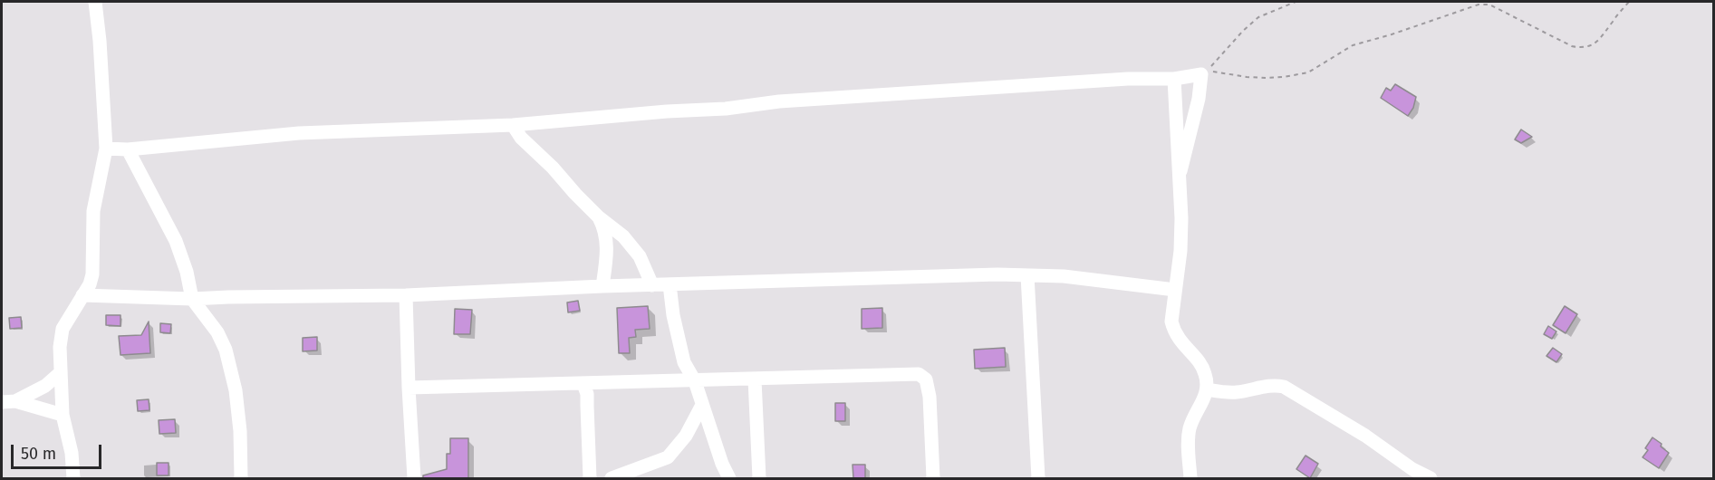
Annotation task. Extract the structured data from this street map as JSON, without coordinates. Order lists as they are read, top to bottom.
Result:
{
  "scale_bar": "50 m"
}
